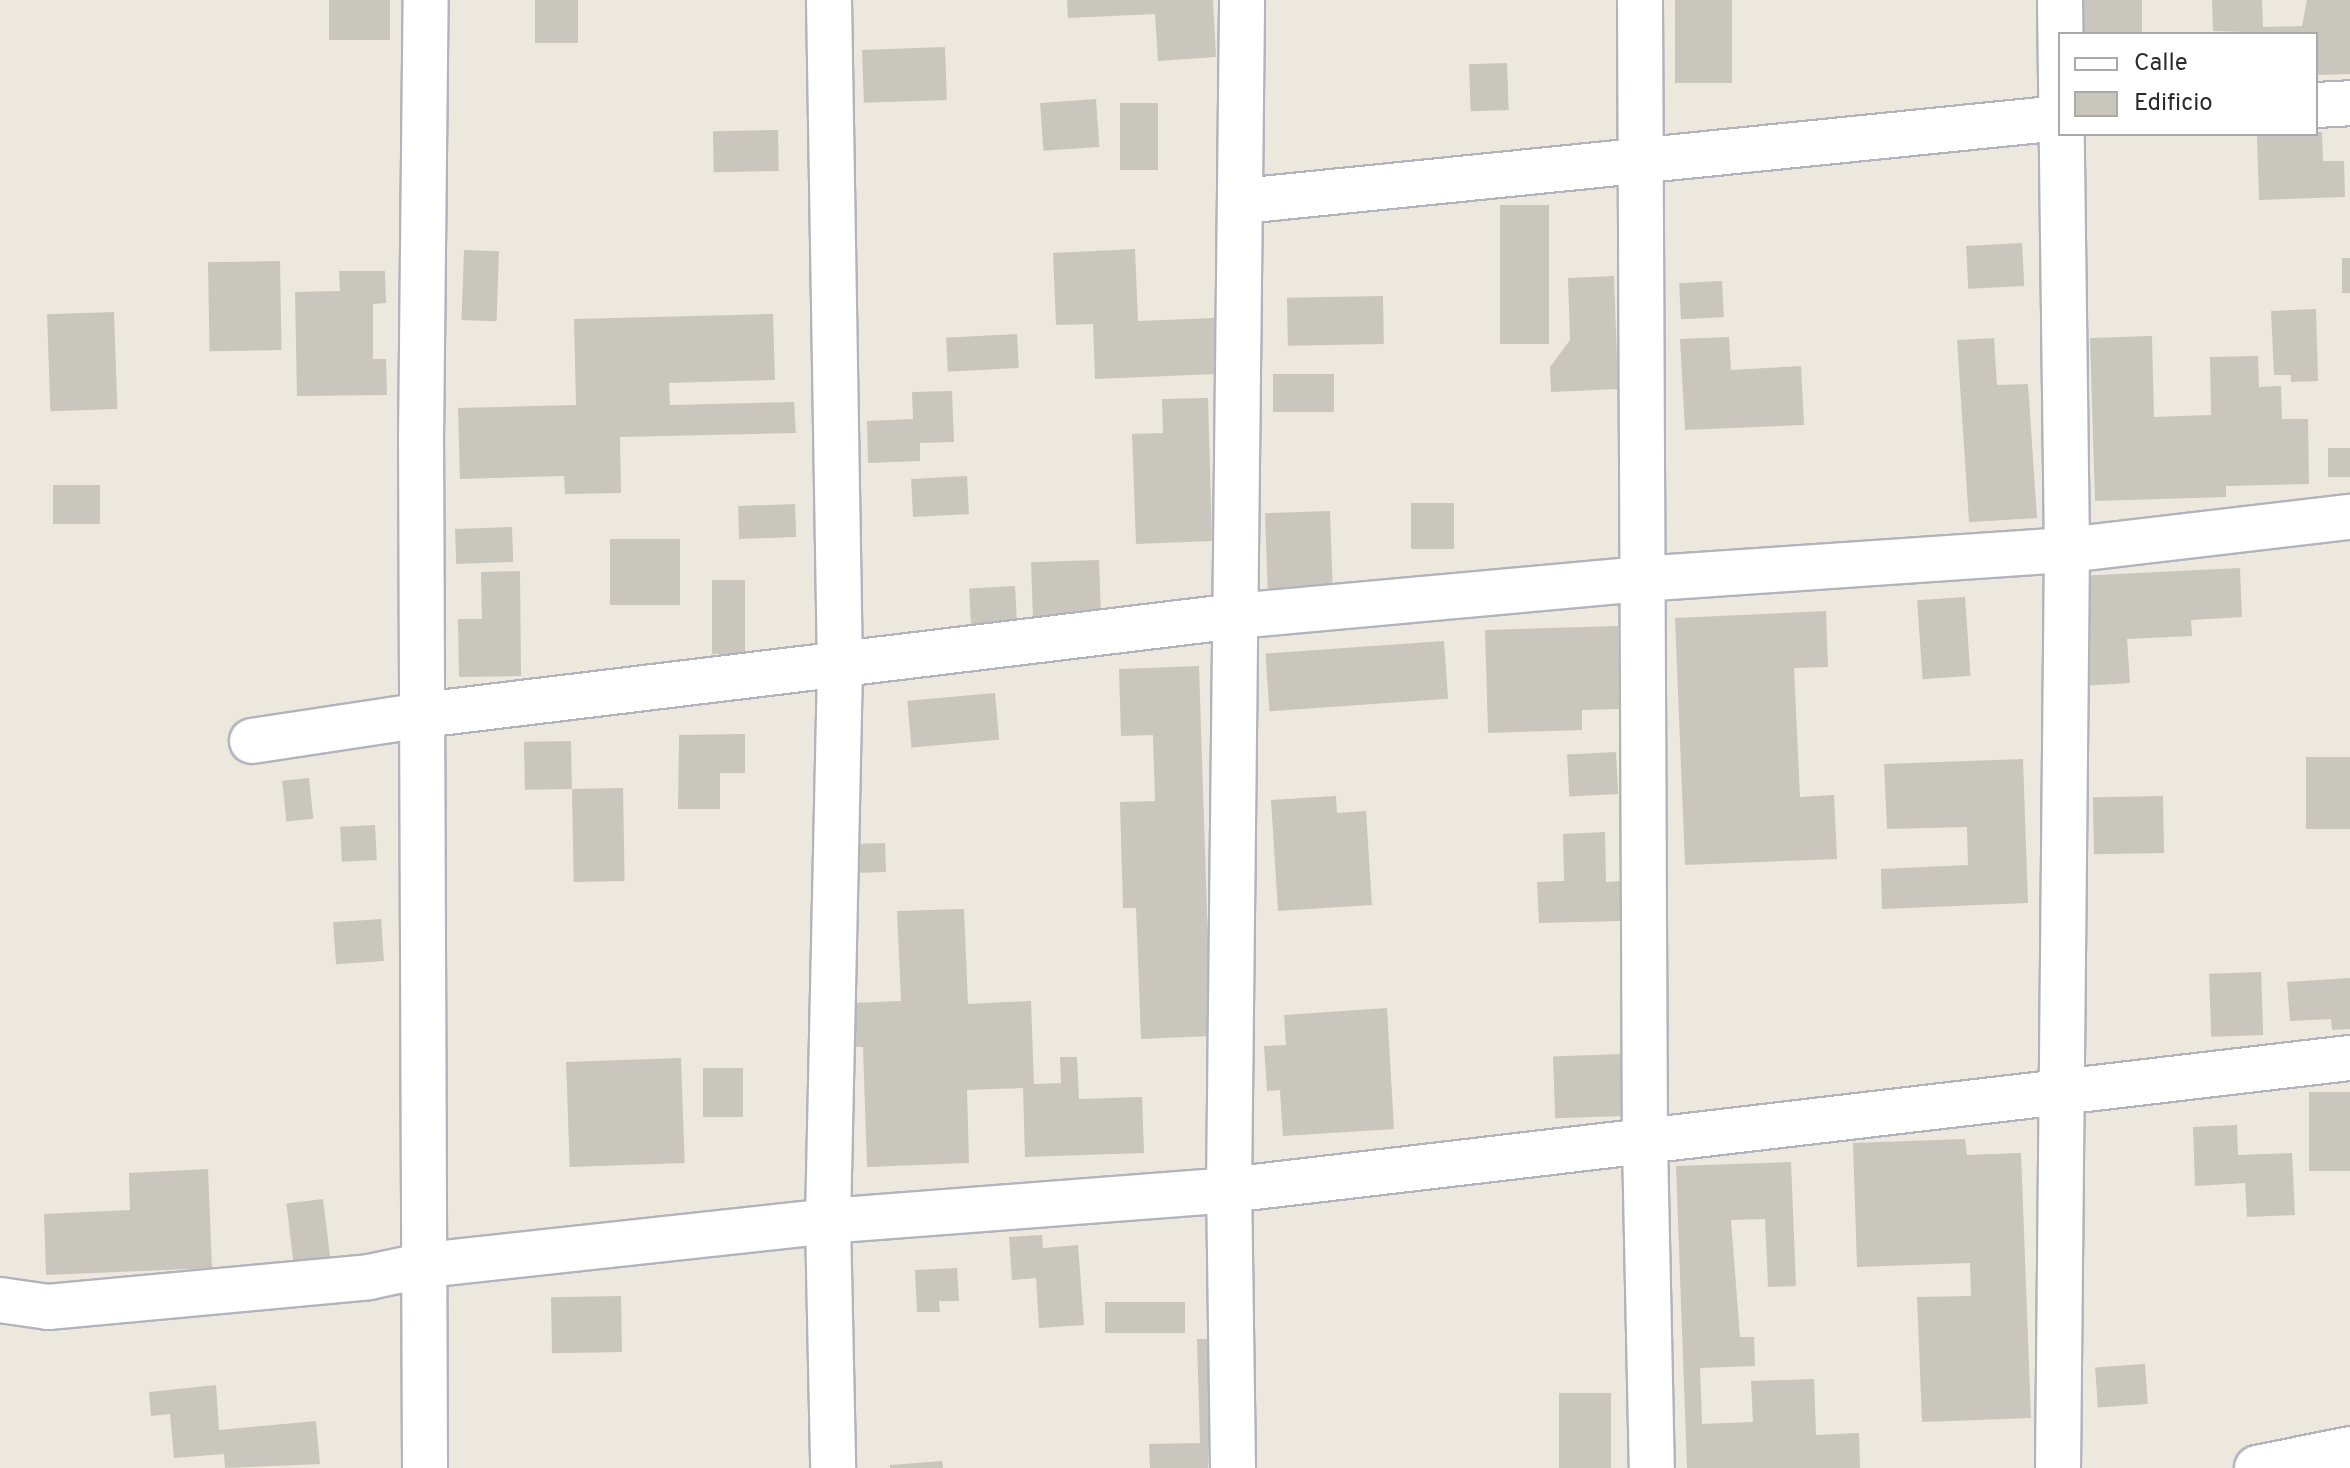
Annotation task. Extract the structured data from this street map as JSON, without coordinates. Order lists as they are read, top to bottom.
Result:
{
  "legend": ["Calle", "Edificio"]
}
